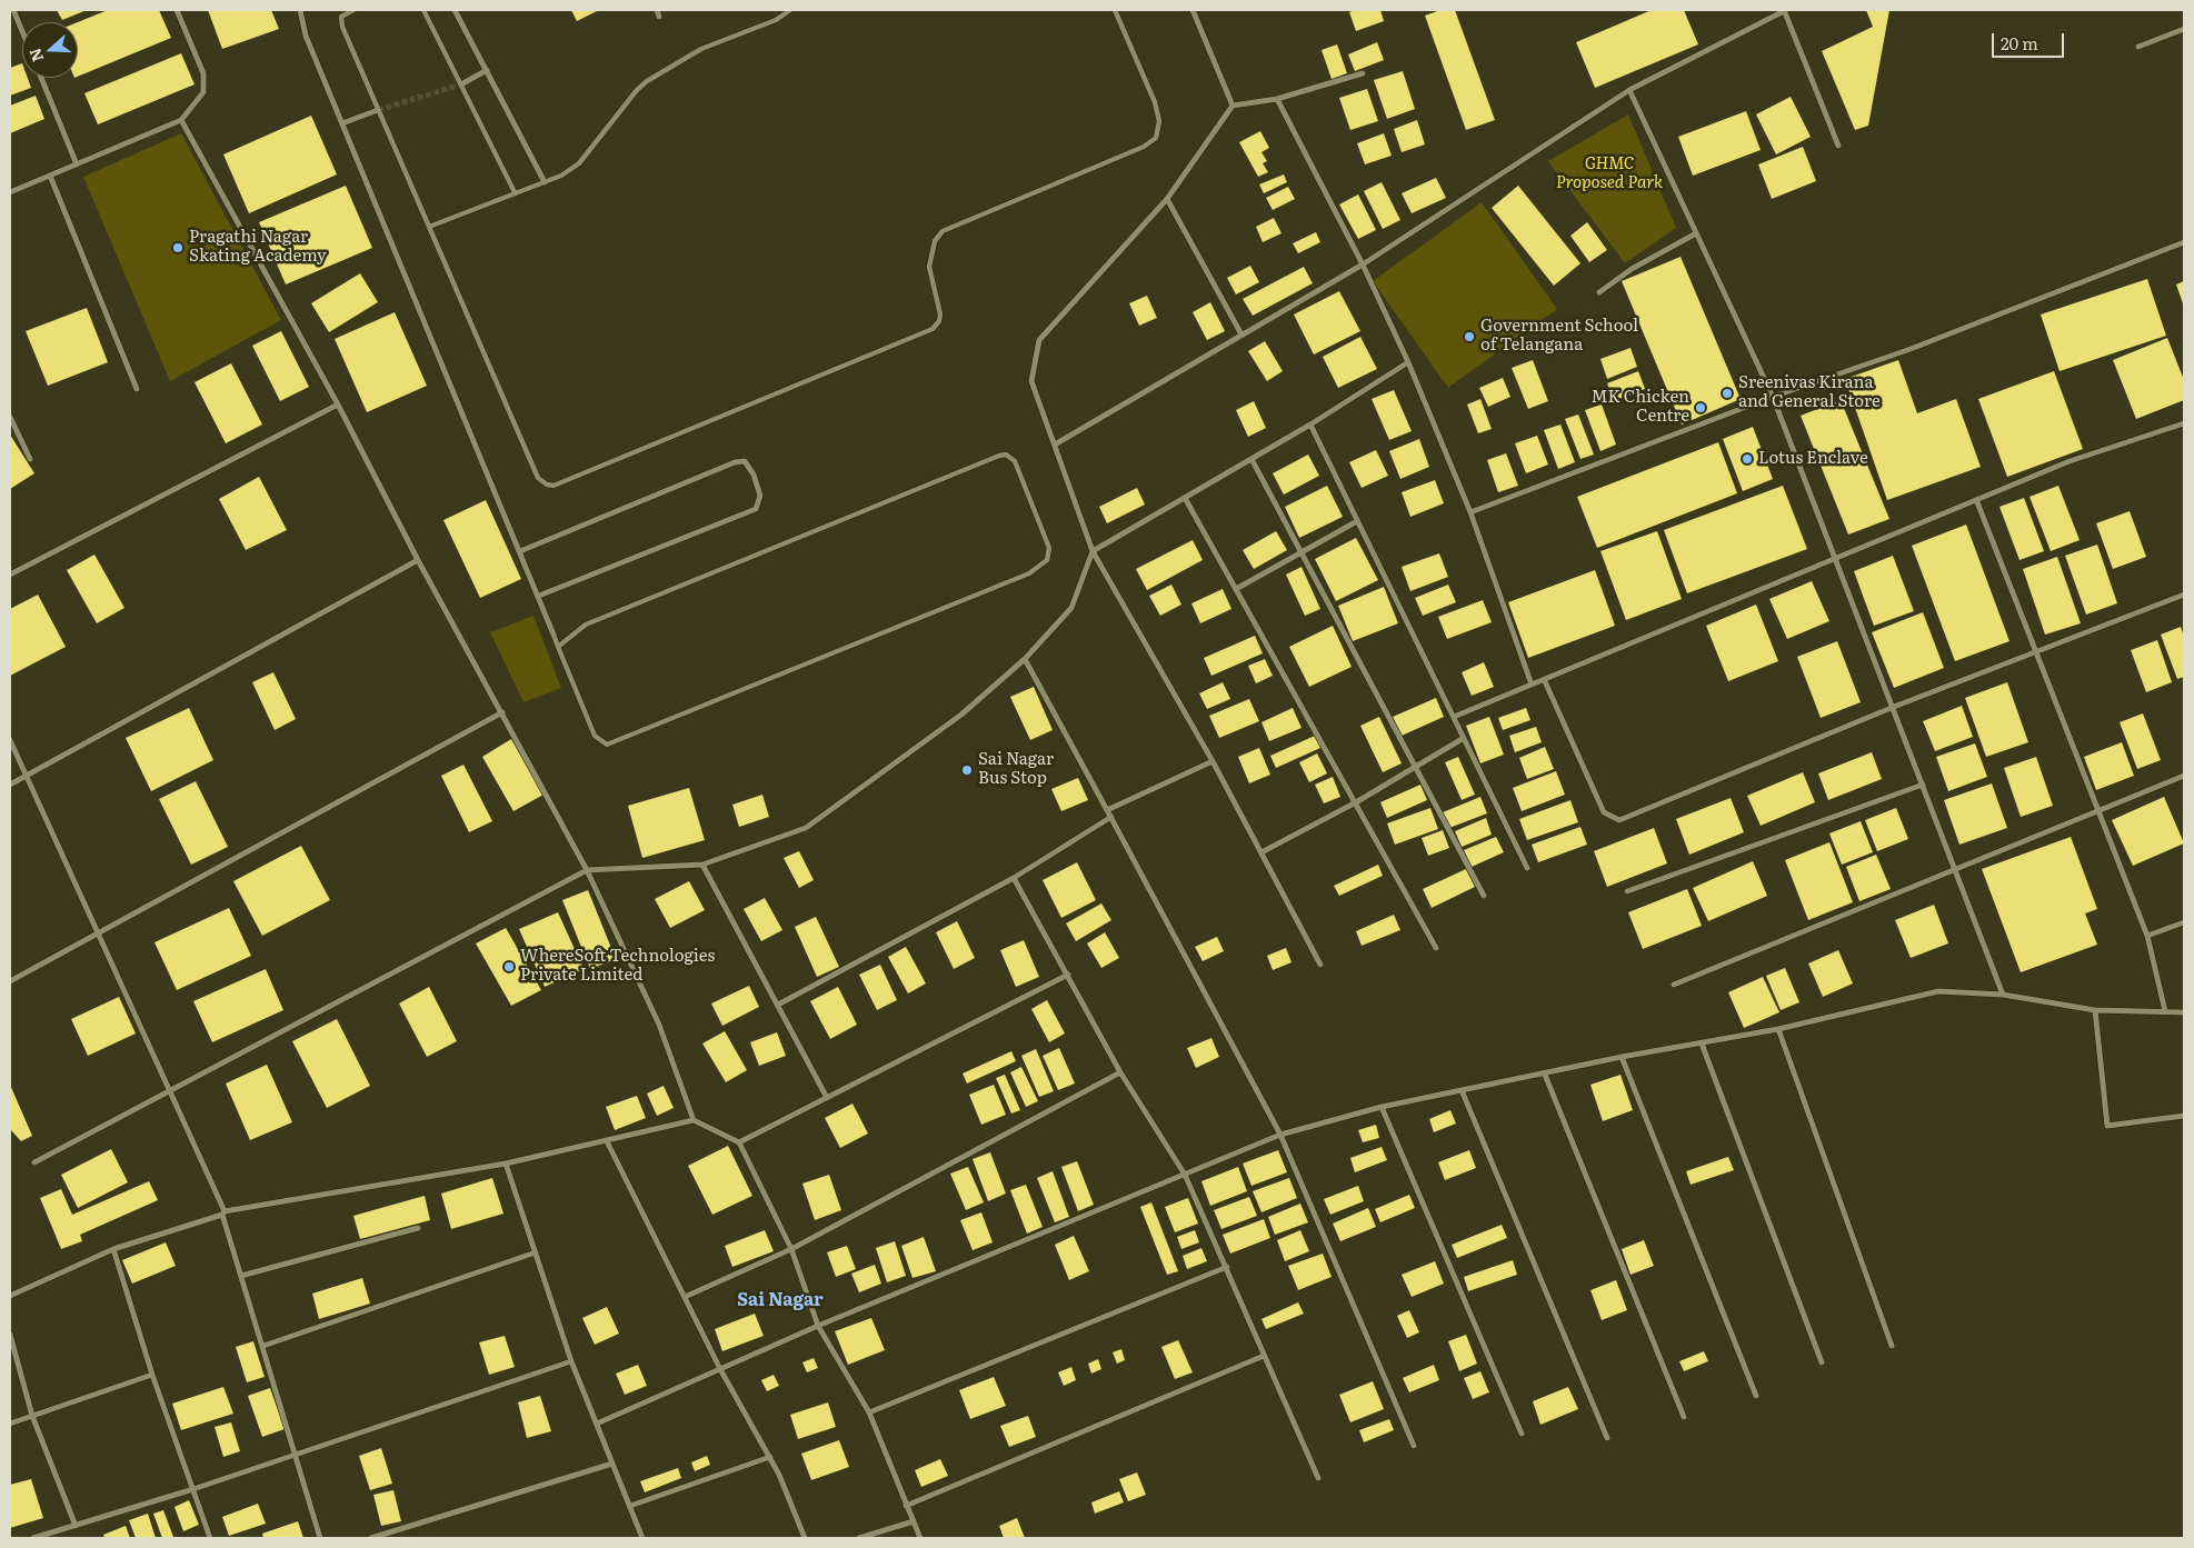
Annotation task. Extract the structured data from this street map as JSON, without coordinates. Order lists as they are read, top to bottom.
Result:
{
  "districts": ["Sai Nagar"],
  "parks": ["GHMC Proposed Park"],
  "places": [
    "Pragathi Nagar Skating Academy",
    "Government School of Telangana",
    "Sreenivas Kirana and General Store",
    "MK Chicken Centre",
    "Lotus Enclave",
    "Sai Nagar Bus Stop",
    "WhereSoft Technologies Private Limited"
  ],
  "scale_bar": "20 m",
  "north": "left"
}
